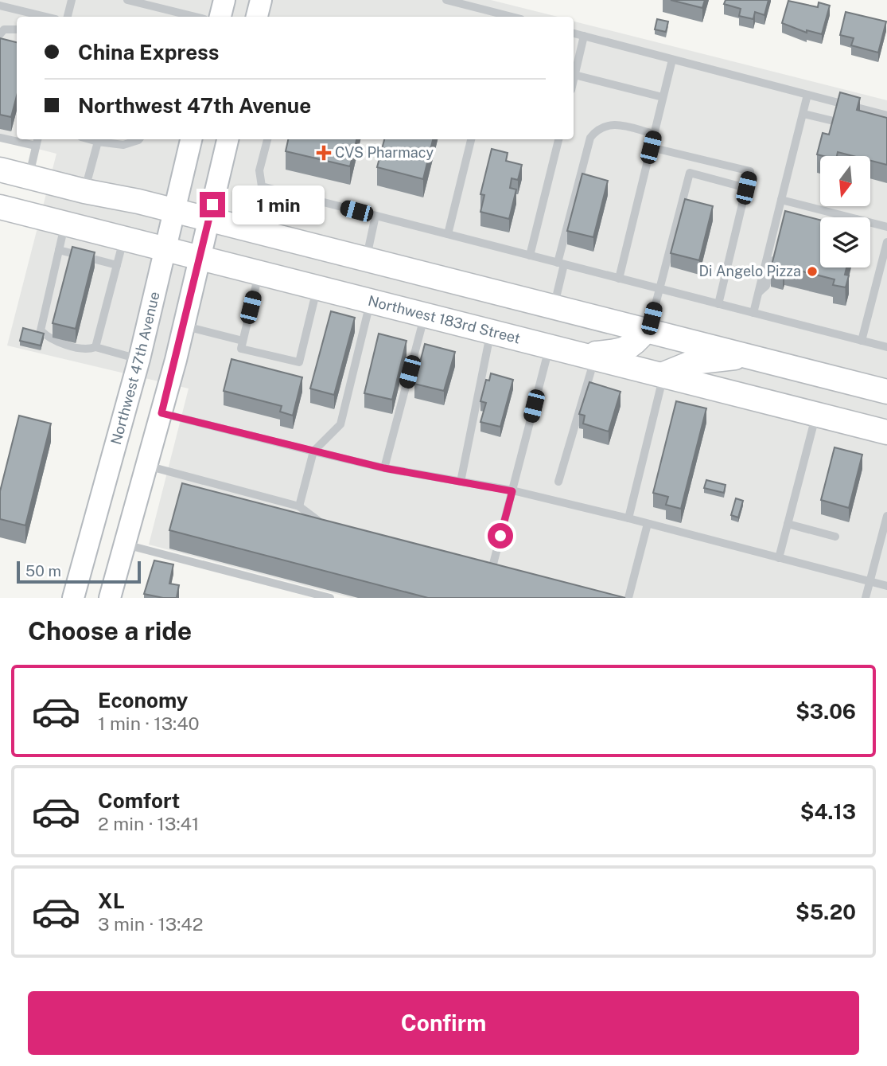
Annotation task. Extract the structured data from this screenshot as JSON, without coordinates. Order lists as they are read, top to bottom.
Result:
{
  "streets": {
    "main road": ["Northwest 183rd Street", "Northwest 47th Avenue"]
  },
  "crossings": [
    ["Northwest 183rd Street", "Northwest 47th Avenue"]
  ],
  "places": {
    "health": ["CVS Pharmacy"],
    "other": ["Di Angelo Pizza"]
  },
  "scale_bar": "50 m",
  "north": "bottom",
  "page": {
    "banner": ["China Express", "Northwest 47th Avenue"],
    "bubble": "1 min",
    "scale": "50 m",
    "heading": "Choose a ride",
    "list": [
      {
        "name": "Economy",
        "note": "1 min · 13:40",
        "value": "$3.06"
      },
      {
        "name": "Comfort",
        "note": "2 min · 13:41",
        "value": "$4.13"
      },
      {
        "name": "XL",
        "note": "3 min · 13:42",
        "value": "$5.20"
      }
    ],
    "buttons": "Confirm"
  }
}
